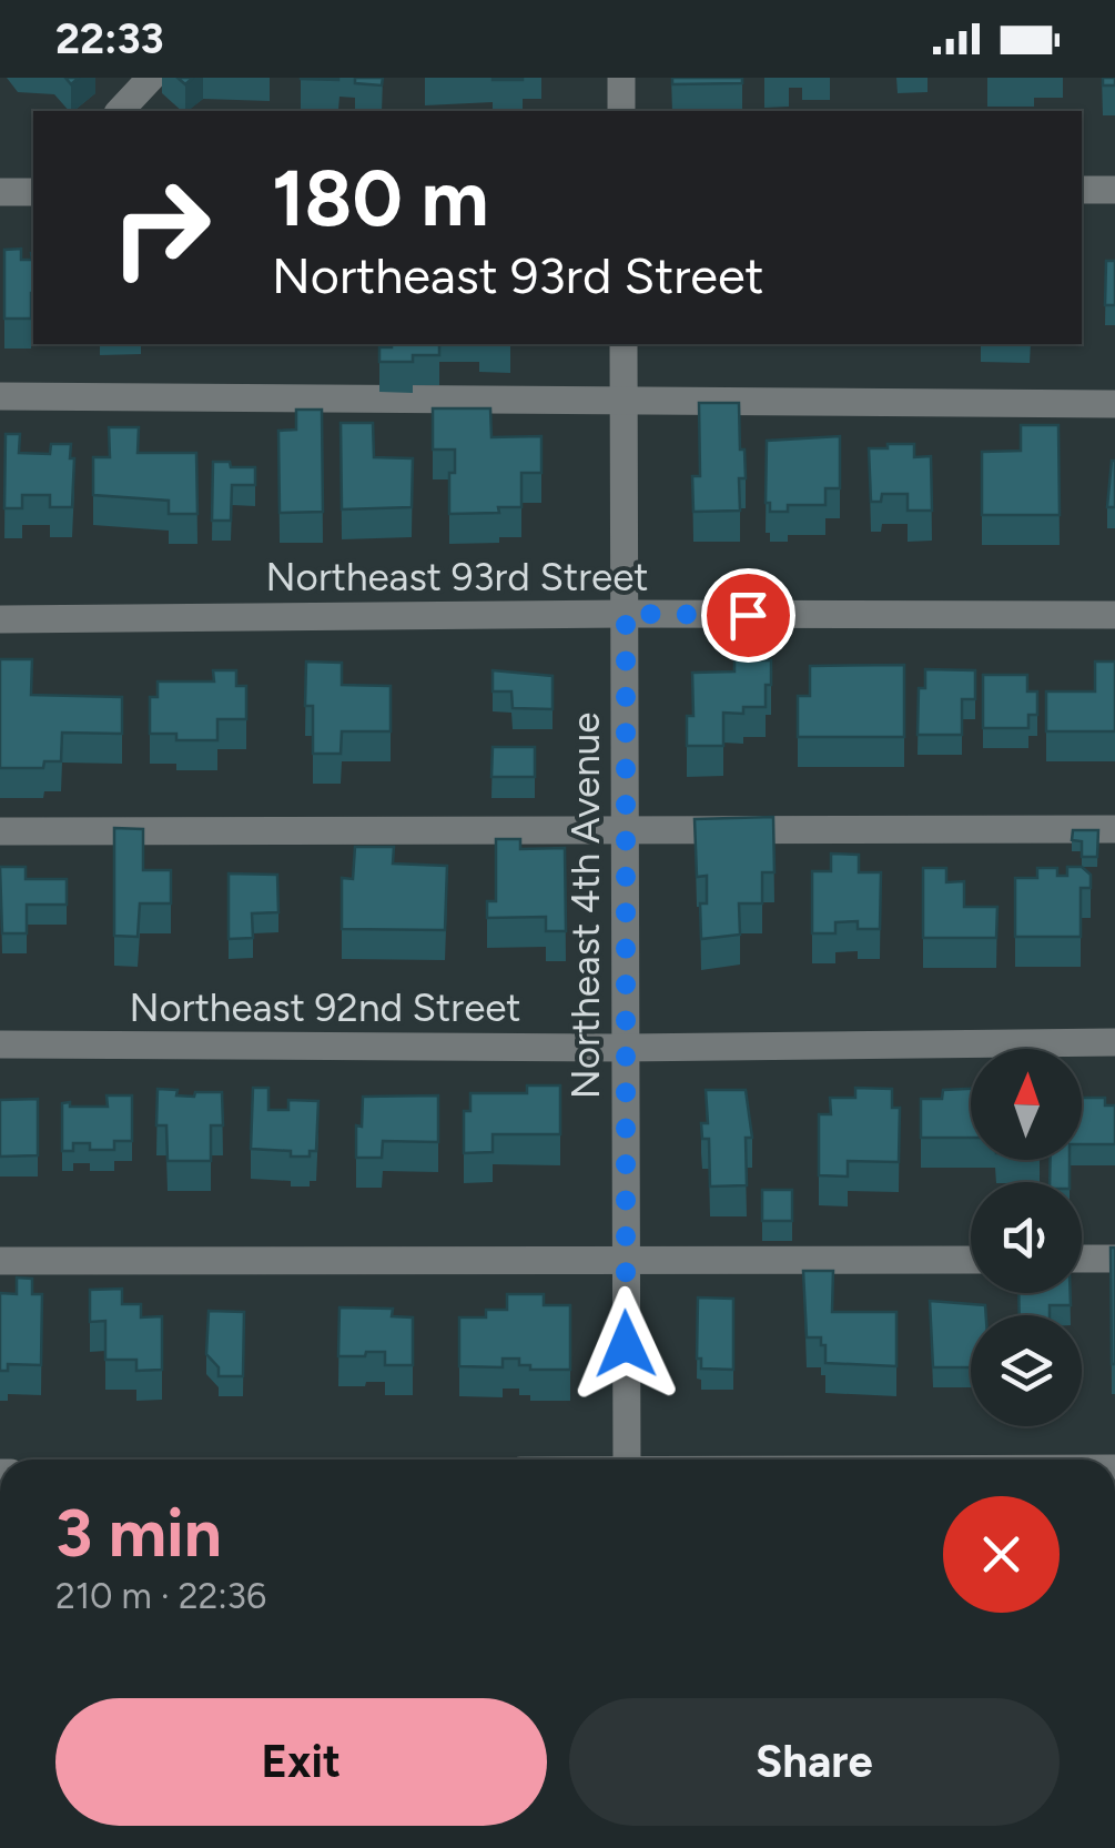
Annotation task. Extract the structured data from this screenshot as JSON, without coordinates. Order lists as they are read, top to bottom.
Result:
{
  "streets": {
    "street": ["Northeast 93rd Street", "Northeast 4th Avenue", "Northeast 92nd Street"]
  },
  "crossings": [
    ["Northeast 93rd Street", "Northeast 4th Avenue"],
    ["Northeast 4th Avenue", "Northeast 92nd Street"]
  ],
  "north": "top",
  "page": {
    "status": "22:33",
    "turn": ["180 m", "Northeast 93rd Street"],
    "heading": ["3 min", "210 m · 22:36"],
    "buttons": ["Exit", "Share"]
  }
}
